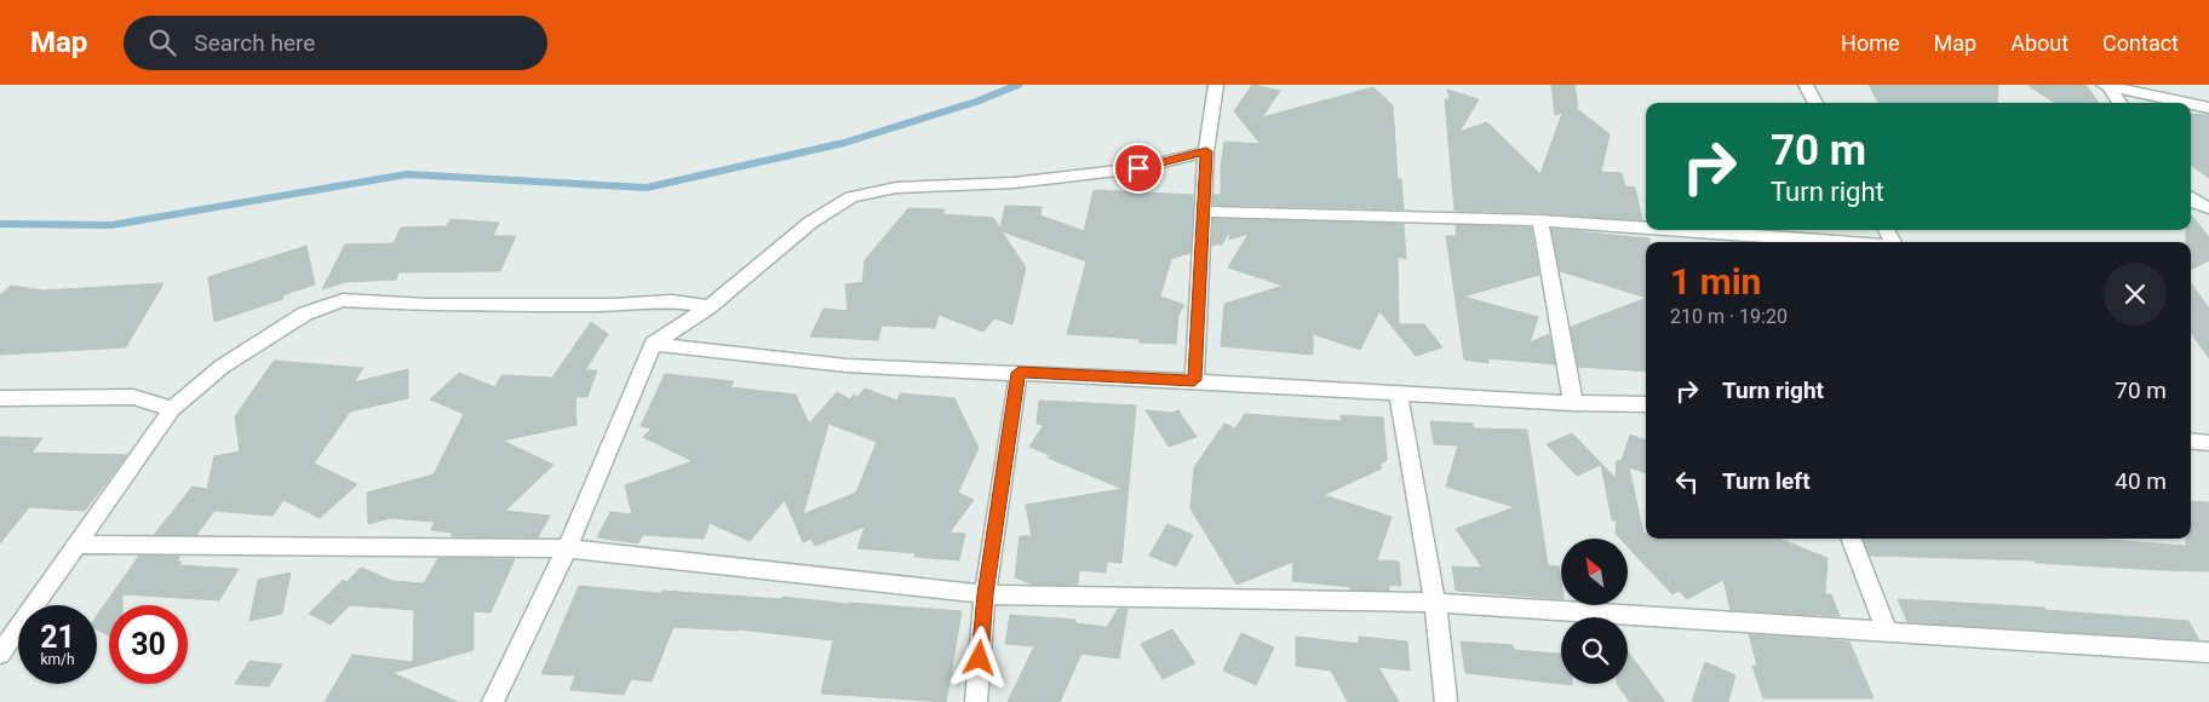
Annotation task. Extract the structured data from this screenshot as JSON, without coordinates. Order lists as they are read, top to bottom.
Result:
{
  "north": "top left",
  "page": {
    "header": "Map",
    "search": "Search here",
    "nav": [
      "Home",
      "Map",
      "About",
      "Contact"
    ],
    "turn": ["70 m", "Turn right"],
    "heading": ["1 min", "210 m · 19:20"],
    "list": [
      {
        "name": "Turn right",
        "value": "70 m"
      },
      {
        "name": "Turn left",
        "value": "40 m"
      }
    ],
    "speed": "21 km/h",
    "limit": "30"
  }
}
